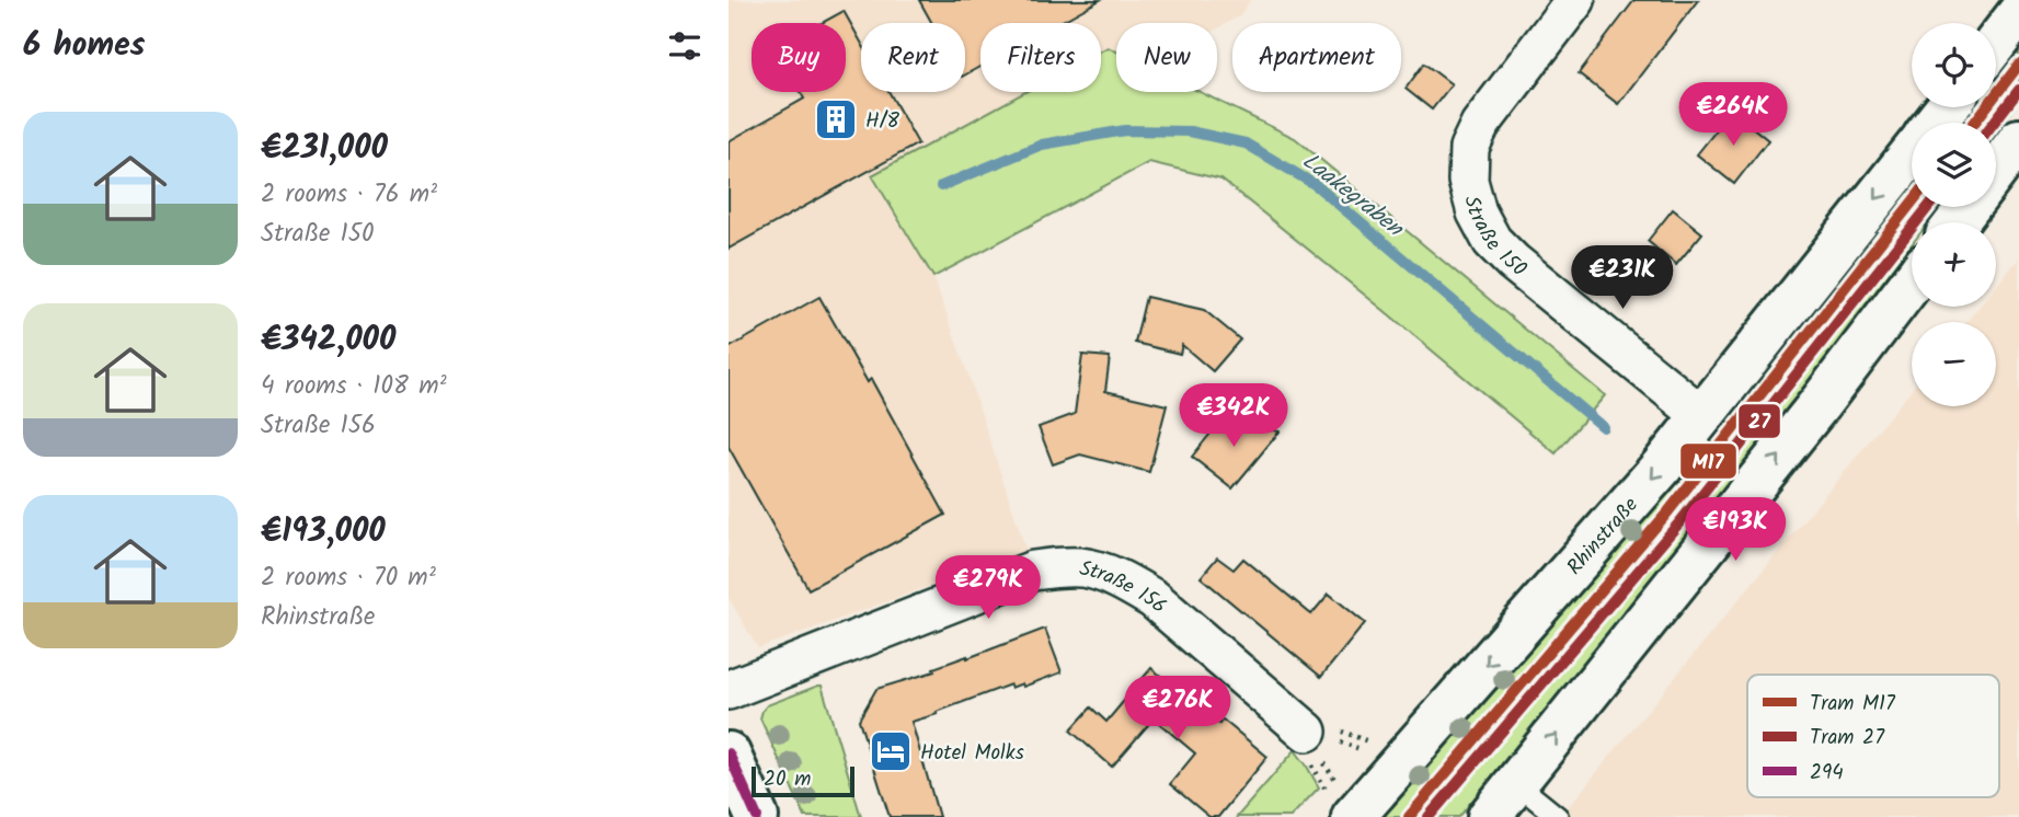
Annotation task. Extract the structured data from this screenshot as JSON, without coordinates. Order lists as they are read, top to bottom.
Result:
{
  "streets": {
    "main road": ["Rhinstraße"],
    "street": ["Straße 150", "Straße 156"]
  },
  "crossings": [
    ["Straße 150", "Rhinstraße"]
  ],
  "water": ["Laakegraben"],
  "places": {
    "building": ["H/8"],
    "hotel": ["Hotel Molks"]
  },
  "lines": ["tram line M17", "tram line 27", "transit line 294"],
  "legend": ["Tram M17", "Tram 27", "294"],
  "scale_bar": "20 m",
  "page": {
    "heading": "6 homes",
    "map_buttons": ["+", "−"],
    "chip": [
      "Buy",
      "Rent",
      "Filters",
      "New",
      "Apartment"
    ],
    "price": [
      "€264K",
      "€231K",
      "€342K",
      "€193K",
      "€279K",
      "€276K"
    ],
    "list": [
      {
        "name": "€231,000",
        "note": "2 rooms · 76 m² · Straße 150"
      },
      {
        "name": "€342,000",
        "note": "4 rooms · 108 m² · Straße 156"
      },
      {
        "name": "€193,000",
        "note": "2 rooms · 70 m² · Rhinstraße"
      }
    ],
    "scale": "20 m"
  }
}
